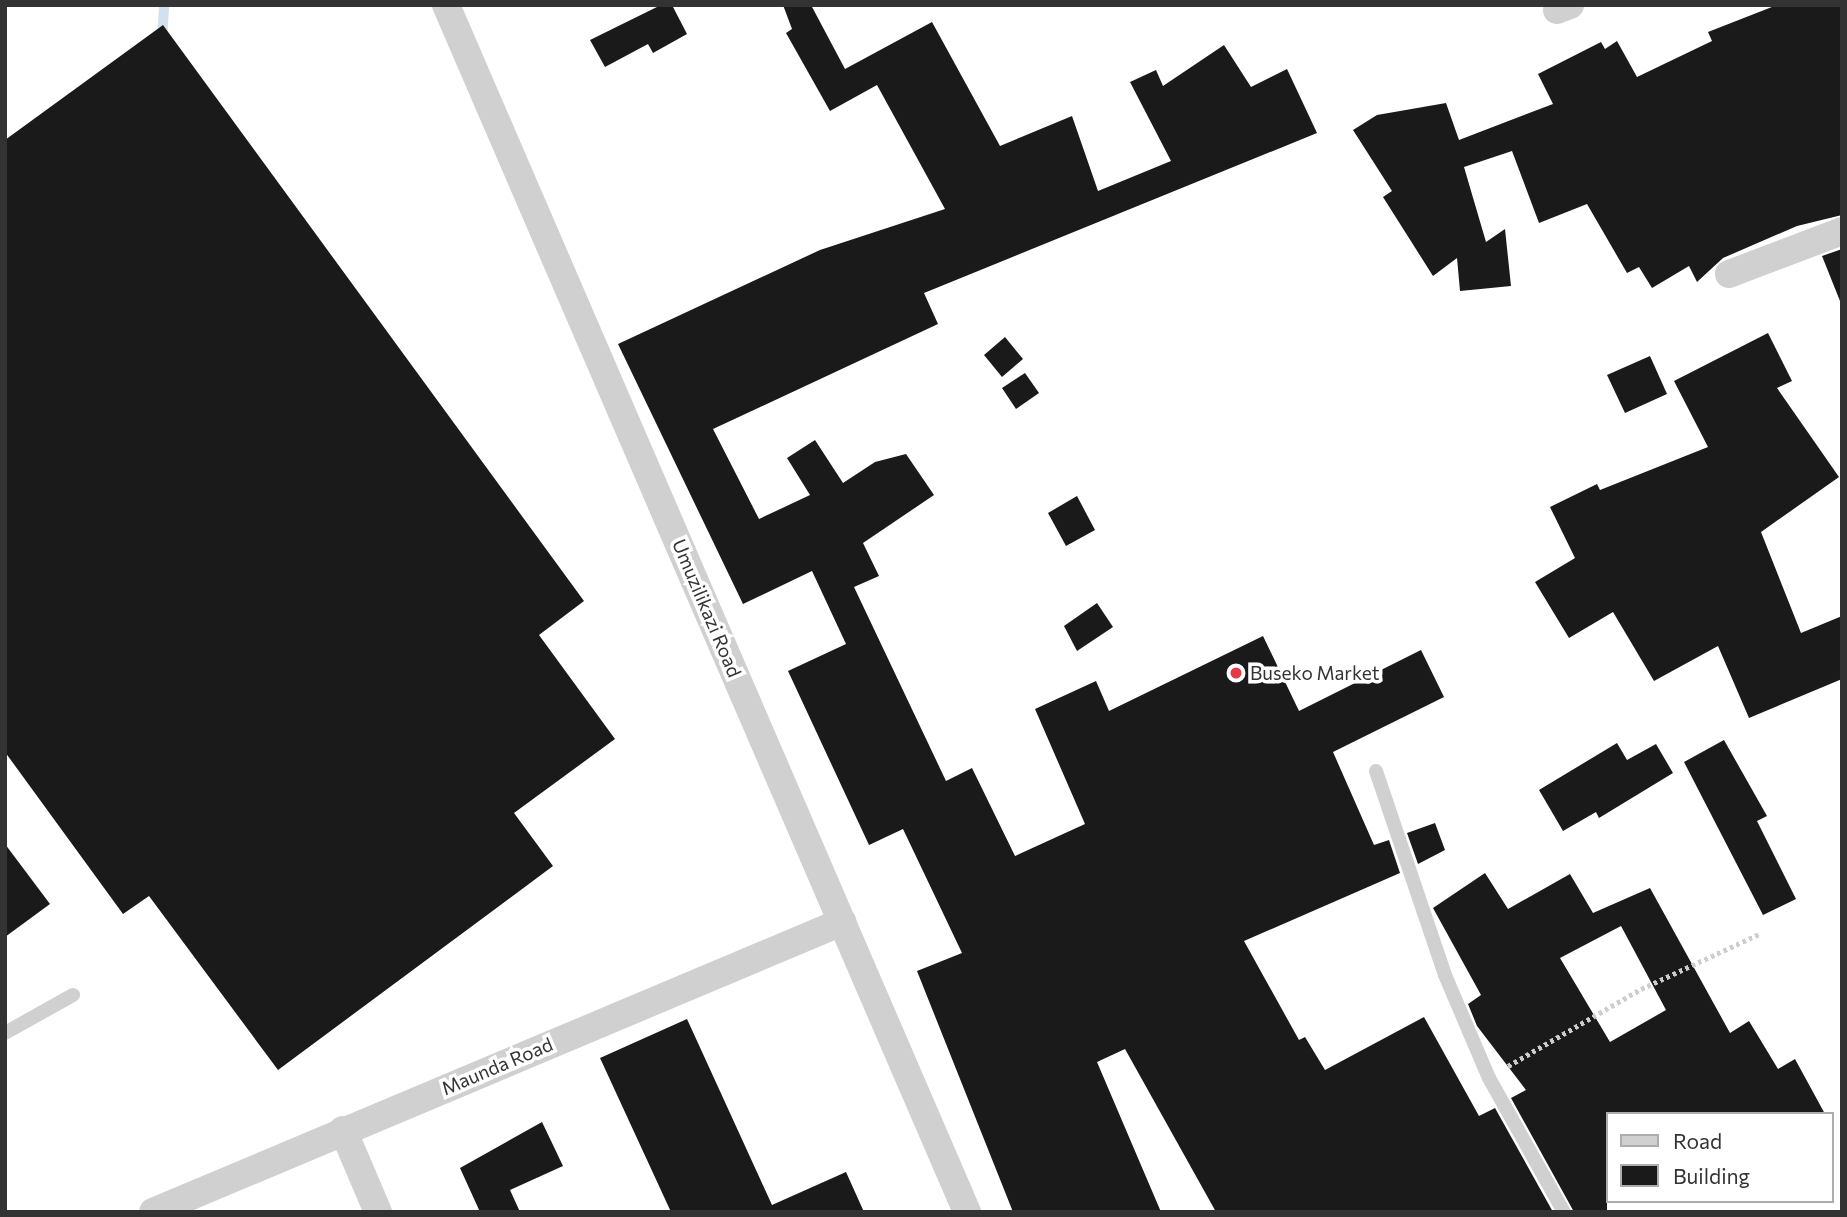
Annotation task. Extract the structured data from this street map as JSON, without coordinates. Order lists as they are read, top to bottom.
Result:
{
  "streets": {
    "street": ["Umuzilikazi Road", "Maunda Road"]
  },
  "crossings": [
    ["Umuzilikazi Road", "Maunda Road"]
  ],
  "places": ["Buseko Market"],
  "legend": ["Road", "Building"]
}
